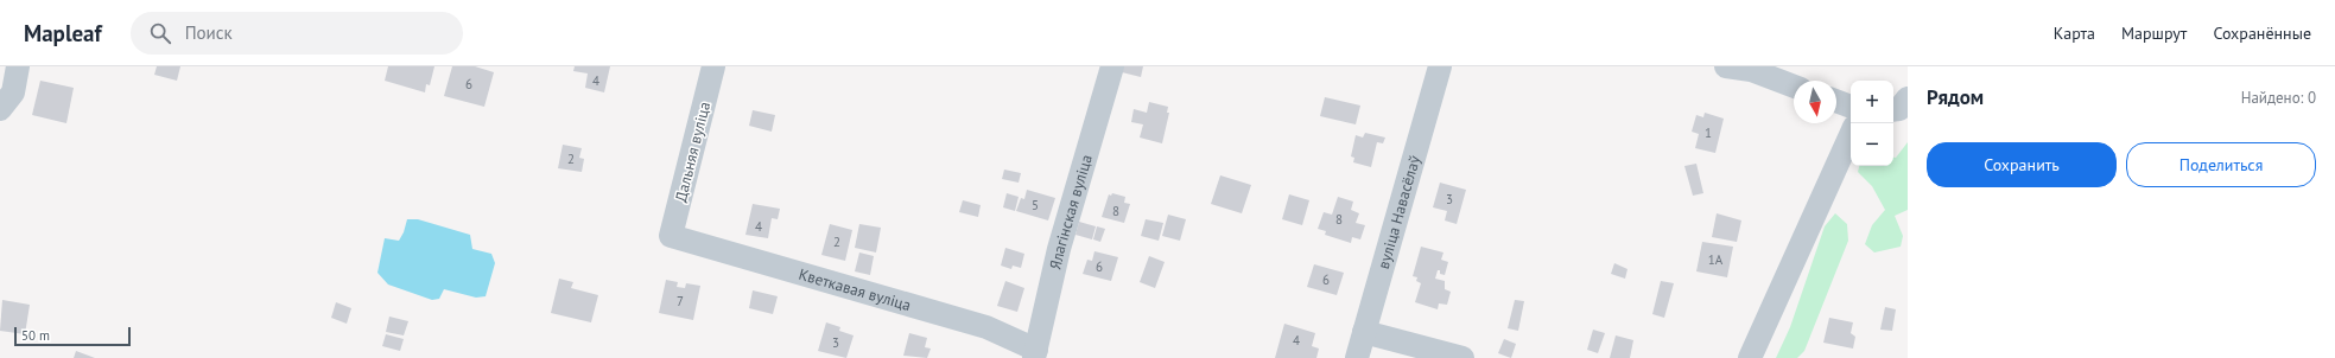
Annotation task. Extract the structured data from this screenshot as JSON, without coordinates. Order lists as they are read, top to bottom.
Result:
{
  "streets": {
    "street": [
      "Дальняя вуліца",
      "Ялагінская вуліца",
      "вуліца Навасёлаў",
      "Кветкавая вуліца"
    ]
  },
  "crossings": [
    ["Дальняя вуліца", "Кветкавая вуліца"],
    ["Ялагінская вуліца", "Кветкавая вуліца"]
  ],
  "house_numbers": [
    "4",
    "6",
    "1",
    "2",
    "3",
    "5",
    "8",
    "8",
    "4",
    "2",
    "1А",
    "6",
    "6",
    "7",
    "4",
    "3"
  ],
  "scale_bar": "50 m",
  "north": "bottom",
  "page": {
    "header": "Mapleaf",
    "search": "Поиск",
    "nav": ["Карта", "Маршрут", "Сохранённые"],
    "heading": ["Рядом", "Найдено: 0"],
    "map_buttons": ["+", "−"],
    "buttons": ["Сохранить", "Поделиться"],
    "scale": "50 m"
  }
}
